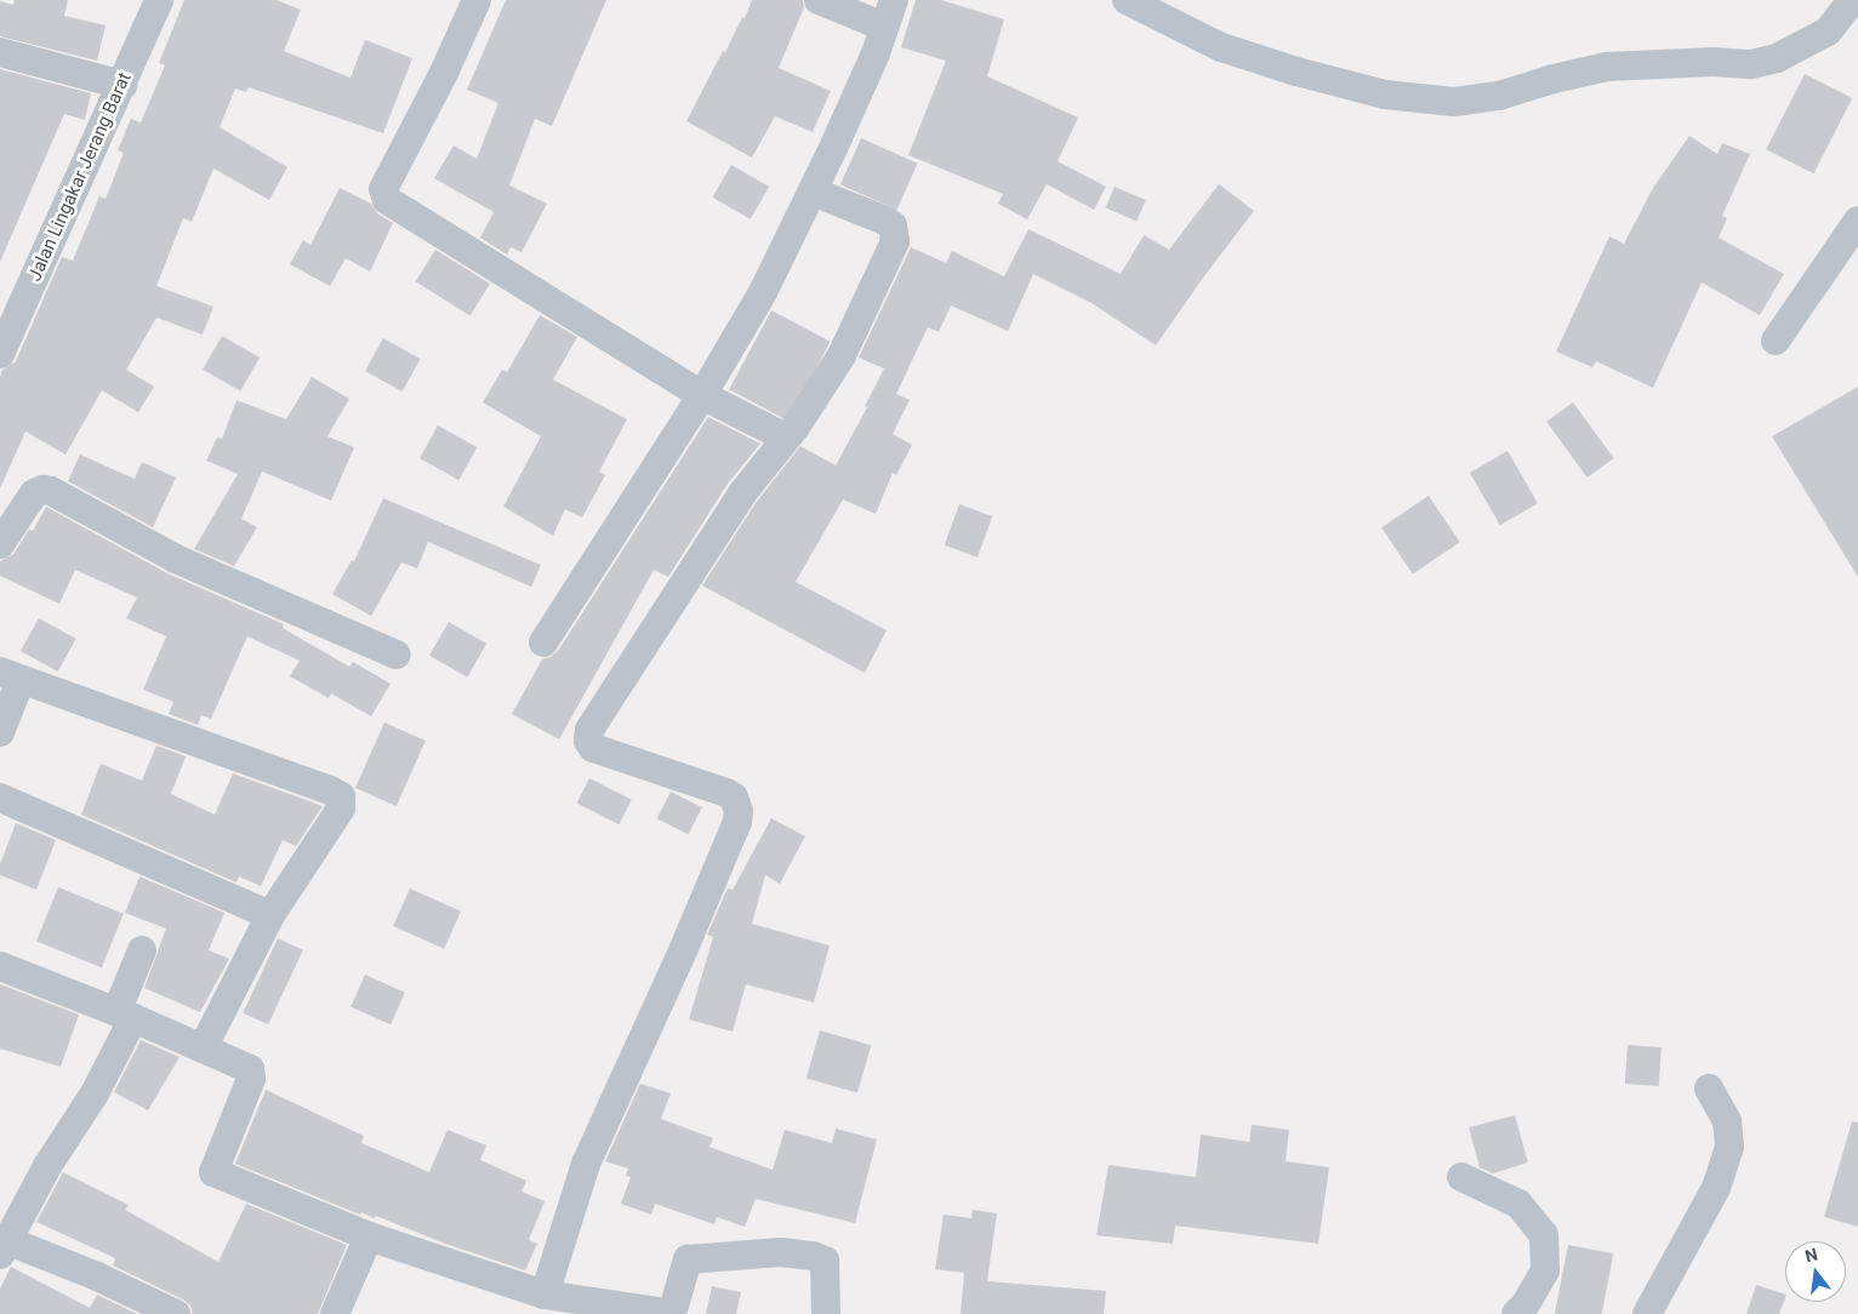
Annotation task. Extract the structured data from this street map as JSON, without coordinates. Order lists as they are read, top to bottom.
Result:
{
  "streets": {
    "street": ["Jalan Lingakar Jerang Barat"]
  },
  "north": "top"
}
